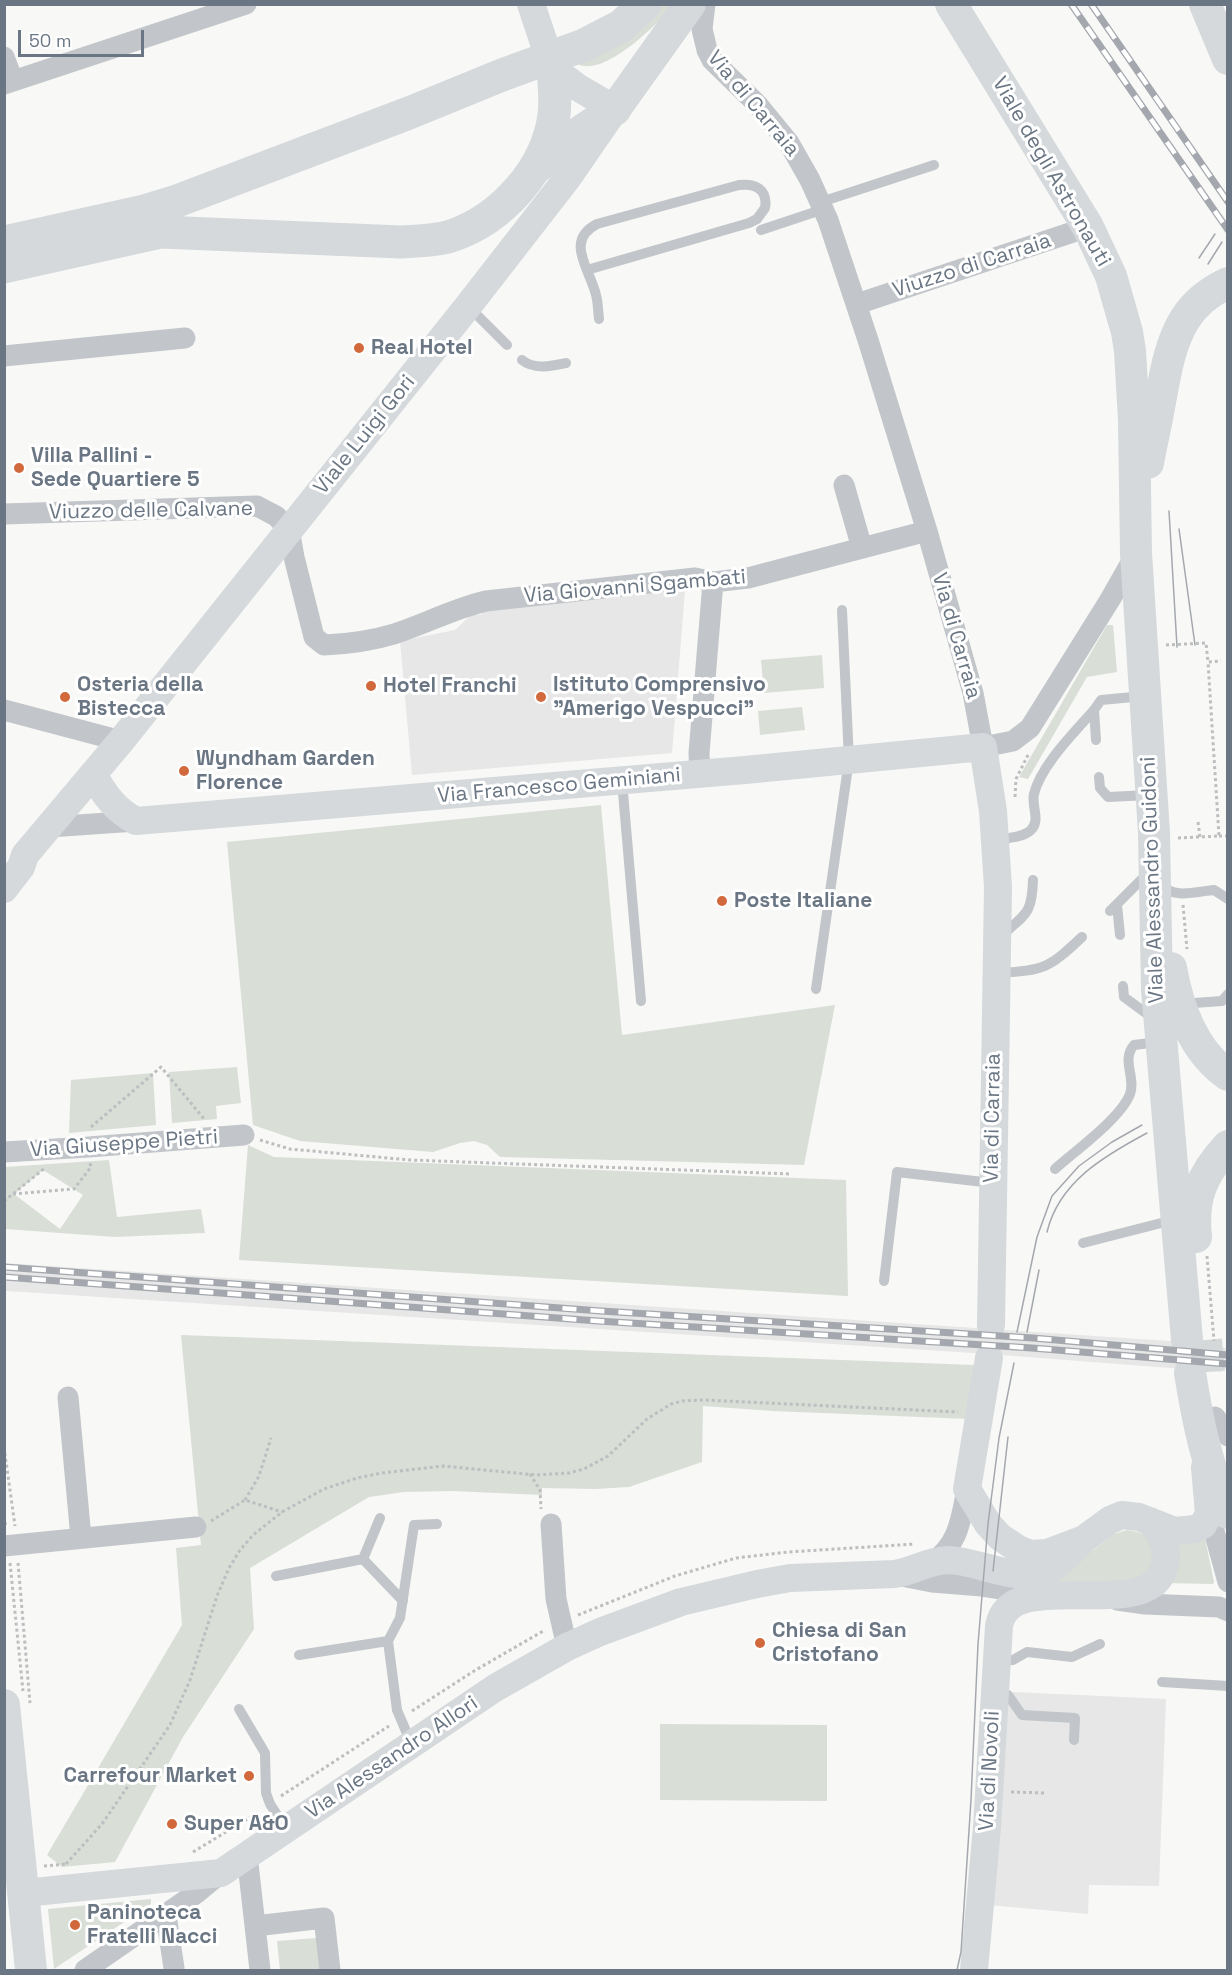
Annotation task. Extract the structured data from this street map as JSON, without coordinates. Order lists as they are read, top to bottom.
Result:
{
  "streets": {
    "main road": ["Viale degli Astronauti", "Viale Luigi Gori", "Viale Alessandro Guidoni"],
    "street": [
      "Via di Carraia",
      "Viuzzo di Carraia",
      "Viuzzo delle Calvane",
      "Via Giovanni Sgambati",
      "Via Francesco Geminiani",
      "Via Giuseppe Pietri",
      "Via Alessandro Allori",
      "Via di Novoli"
    ]
  },
  "crossings": [
    ["Via di Carraia", "Viuzzo di Carraia"],
    ["Via di Carraia", "Via Giovanni Sgambati"],
    ["Via di Carraia", "Via Francesco Geminiani"],
    ["Viale degli Astronauti", "Viuzzo di Carraia"],
    ["Viale degli Astronauti", "Viale Alessandro Guidoni"],
    ["Viale Luigi Gori", "Viuzzo delle Calvane"],
    ["Viale Luigi Gori", "Via Giovanni Sgambati"],
    ["Viale Luigi Gori", "Via Francesco Geminiani"],
    ["Viuzzo delle Calvane", "Via Giovanni Sgambati"],
    ["Via Alessandro Allori", "Via di Novoli"]
  ],
  "places": [
    "Real Hotel",
    "Villa Pallini - Sede Quartiere 5",
    "Hotel Franchi",
    "Osteria della Bistecca",
    "Istituto Comprensivo \"Amerigo Vespucci\"",
    "Wyndham Garden Florence",
    "Poste Italiane",
    "Chiesa di San Cristofano",
    "Carrefour Market",
    "Super A&O",
    "Paninoteca Fratelli Nacci"
  ],
  "scale_bar": "50 m"
}
